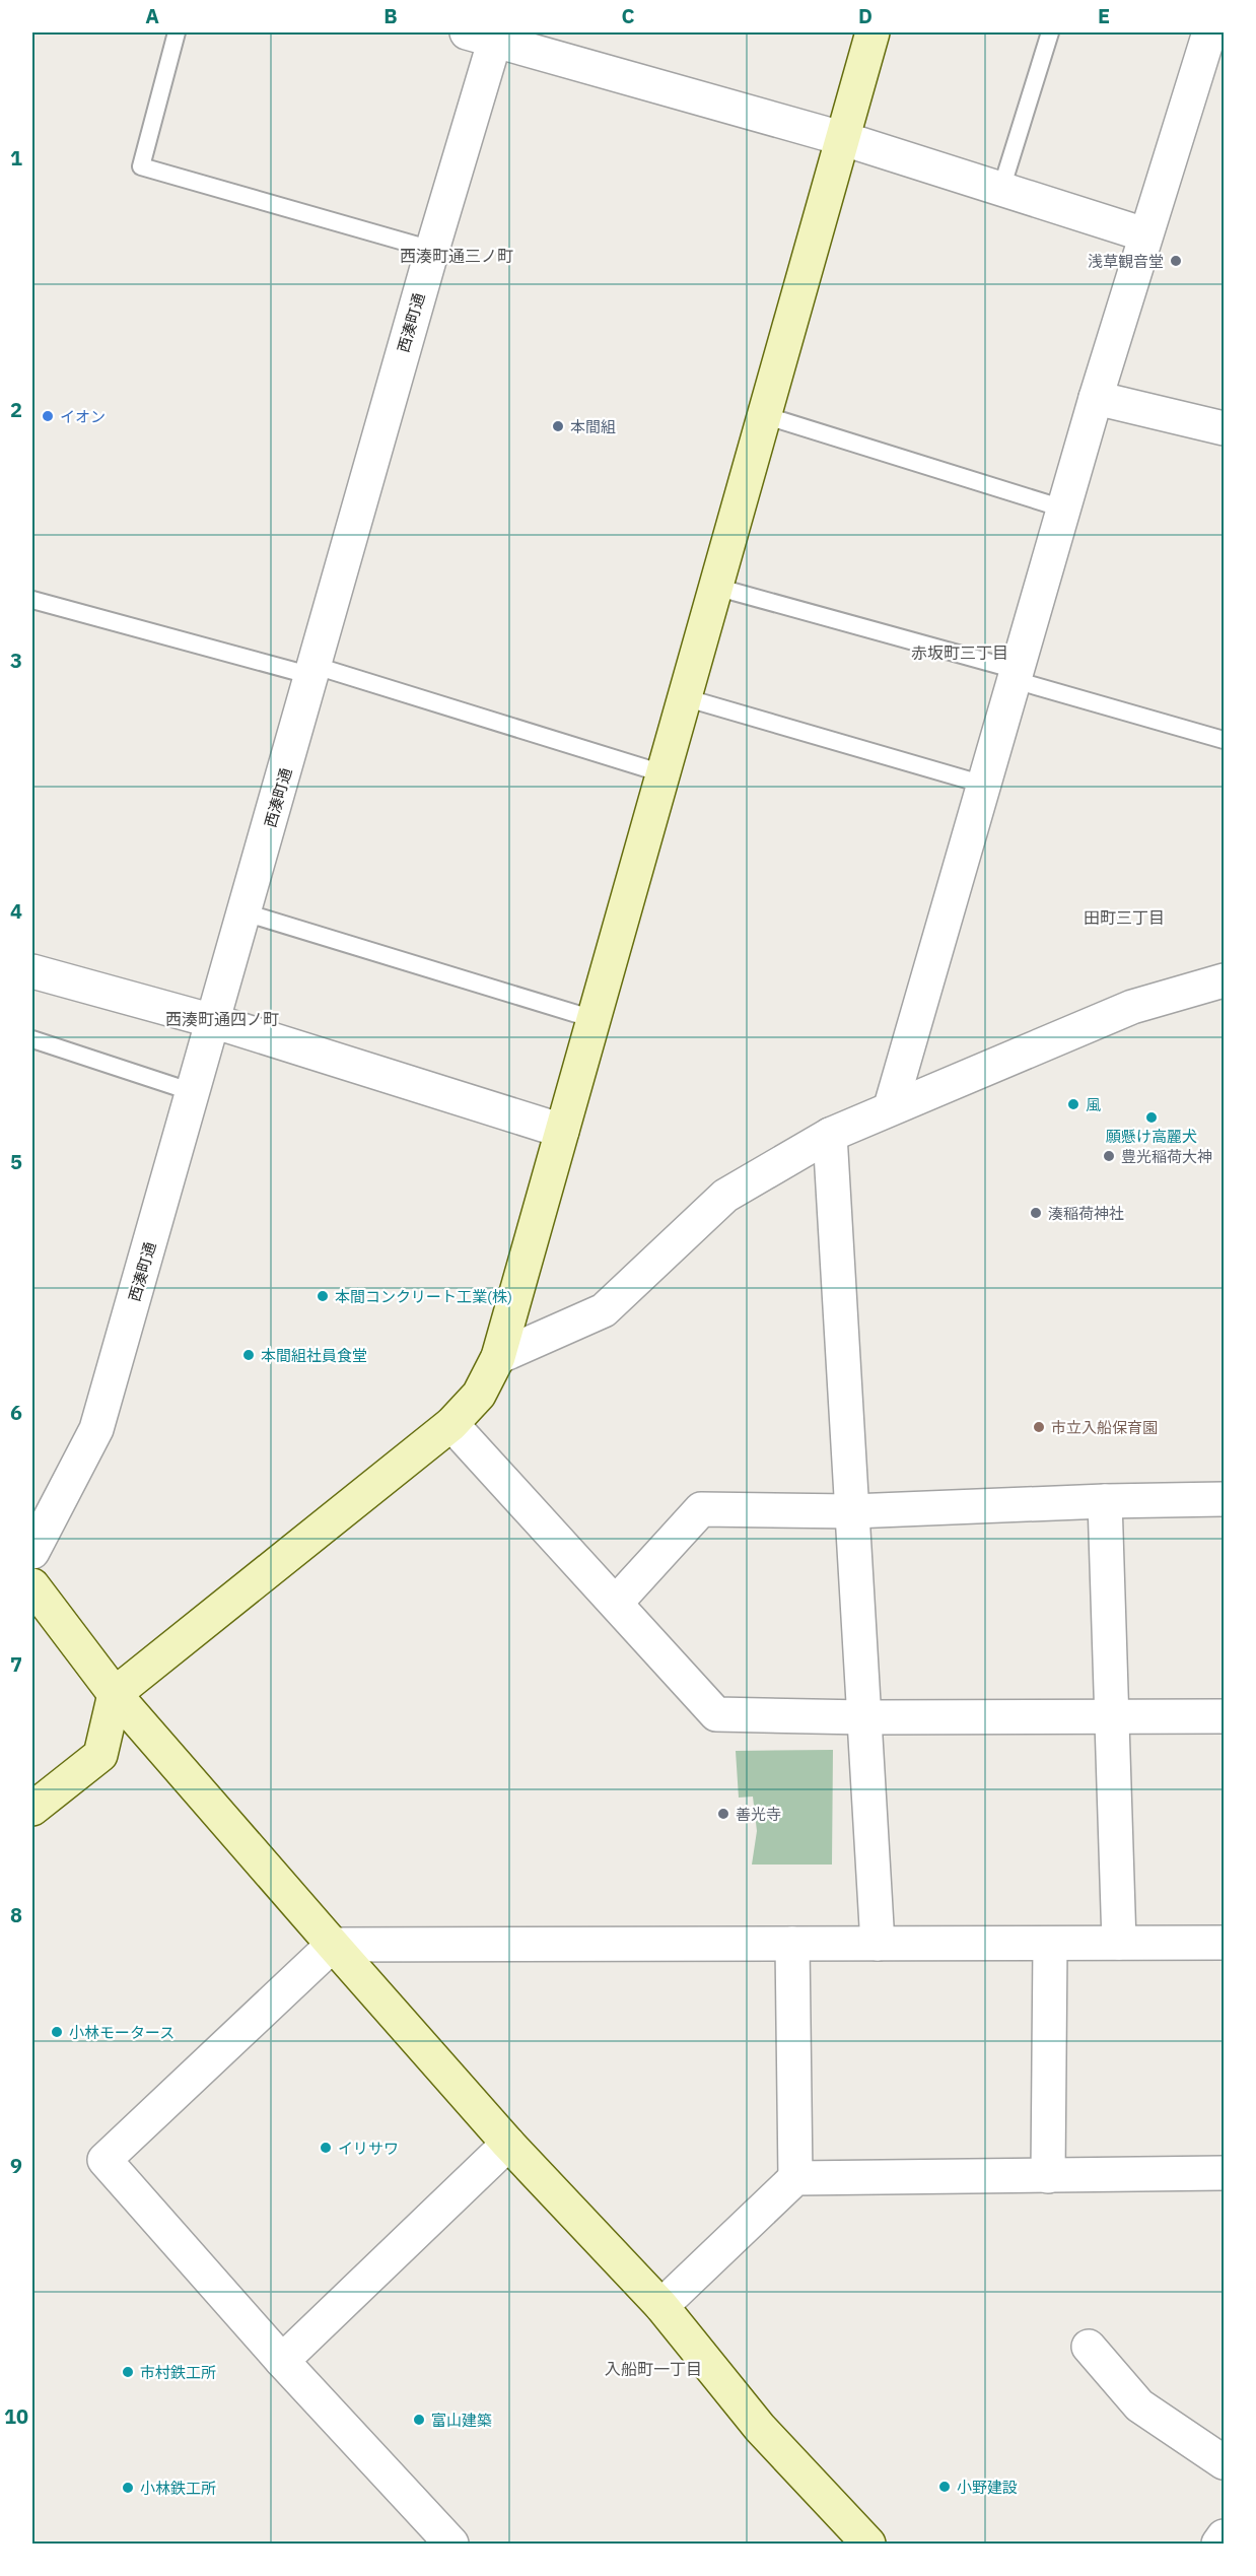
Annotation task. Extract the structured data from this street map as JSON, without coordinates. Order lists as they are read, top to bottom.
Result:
{
  "streets": {
    "street": ["西湊町通"]
  },
  "districts": [
    "西湊町通三ノ町",
    "赤坂町三丁目",
    "田町三丁目",
    "西湊町通四ノ町",
    "入船町一丁目"
  ],
  "places": [
    "浅草観音堂",
    "イオン",
    "本間組",
    "風",
    "願懸け高麗犬",
    "豊光稲荷大神",
    "湊稲荷神社",
    "本間コンクリート工業(株)",
    "本間組社員食堂",
    "市立入船保育園",
    "善光寺",
    "小林モータース",
    "イリサワ",
    "市村鉄工所",
    "富山建築",
    "小野建設",
    "小林鉄工所"
  ],
  "grid": {
    "columns": [
      "A",
      "B",
      "C",
      "D",
      "E"
    ],
    "rows": [
      "1",
      "2",
      "3",
      "4",
      "5",
      "6",
      "7",
      "8",
      "9",
      "10"
    ]
  }
}
